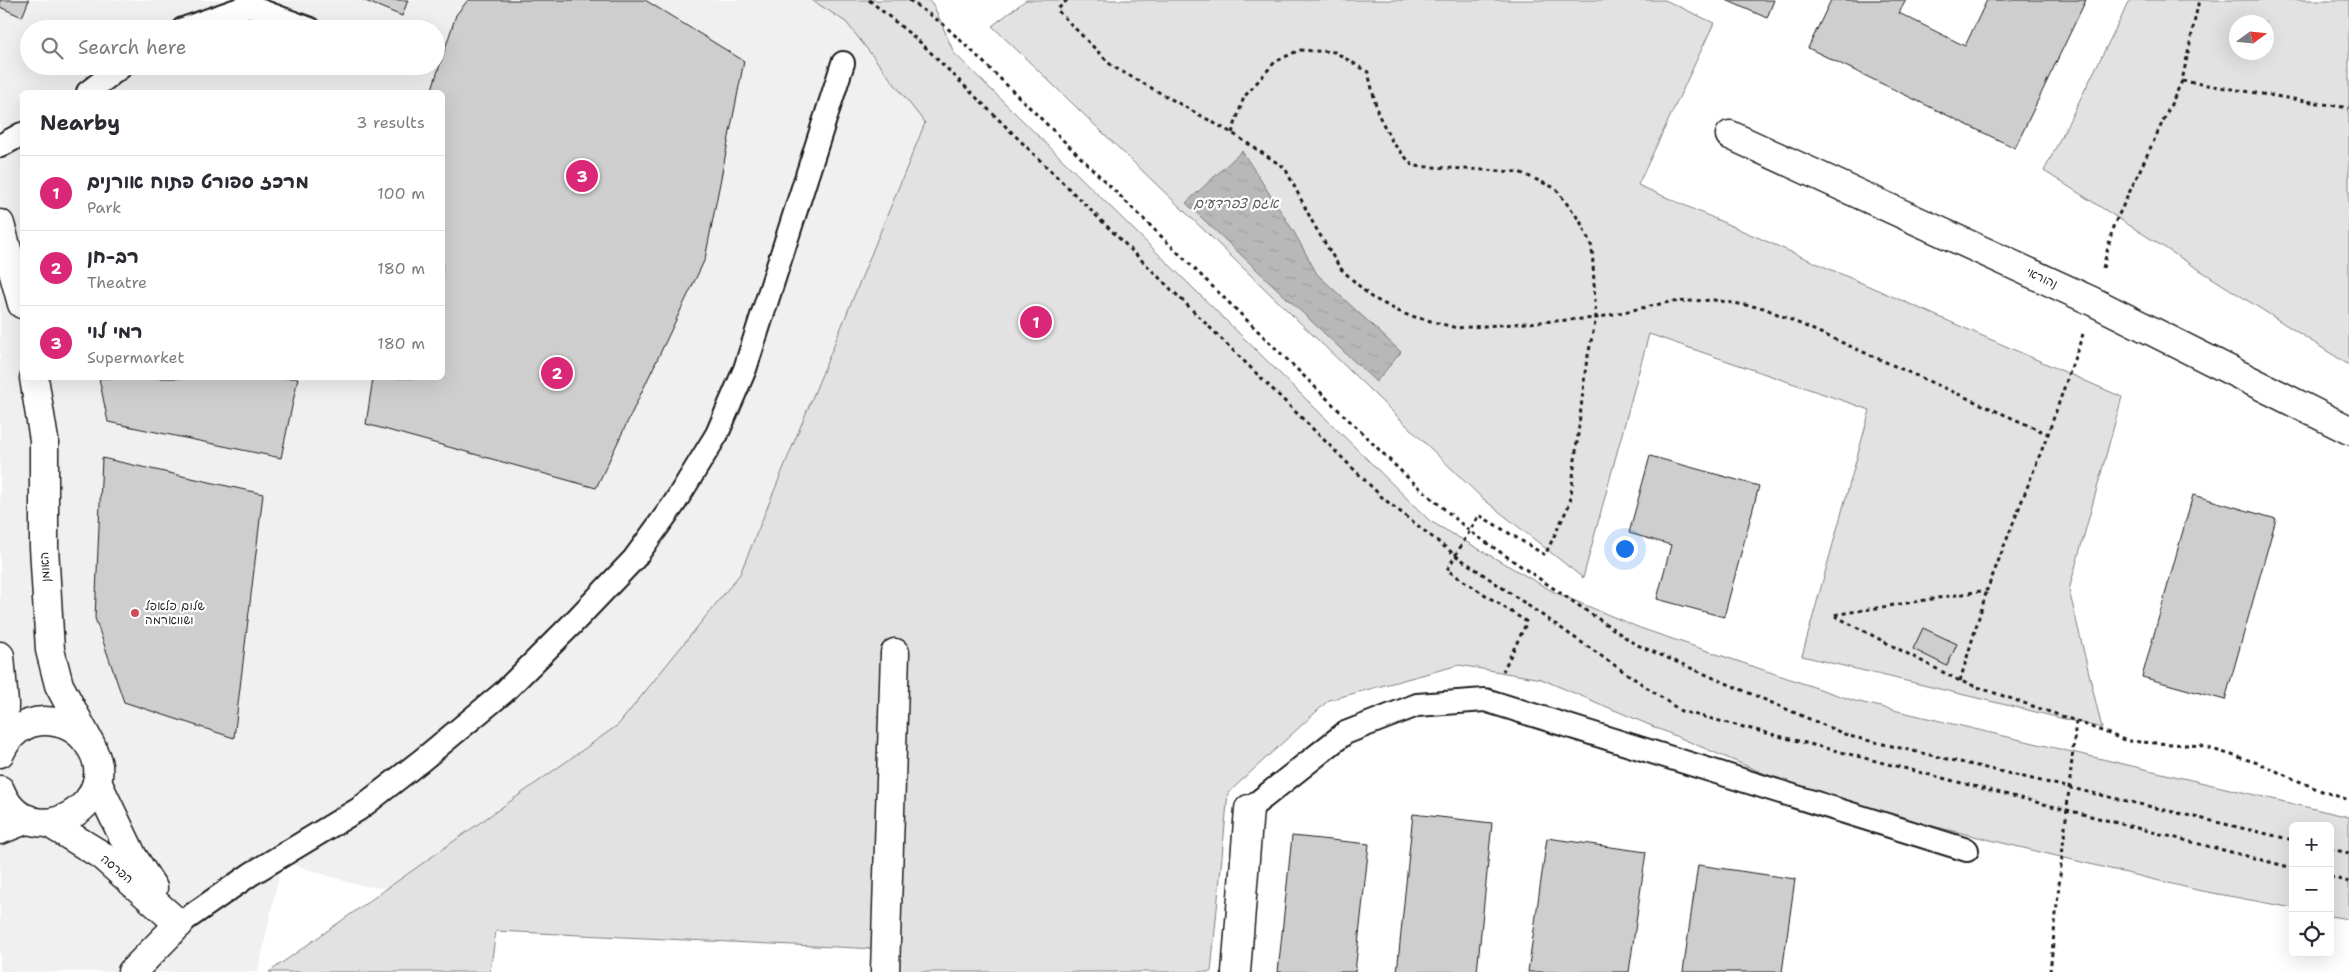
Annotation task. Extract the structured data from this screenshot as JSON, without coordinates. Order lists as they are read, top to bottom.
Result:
{
  "streets": {
    "street": ["נהוראי", "האומן", "הפרסה"]
  },
  "crossings": [
    ["האומן", "הפרסה"]
  ],
  "water": ["אגם צפרדעים"],
  "places": ["שלום פלאפל ושווארמה"],
  "north": "right",
  "page": {
    "search": "Search here",
    "heading": ["Nearby", "3 results"],
    "list": [
      {
        "mark": "1",
        "name": "מרכז ספורט פתוח אורנים",
        "note": "Park",
        "value": "100 m"
      },
      {
        "mark": "2",
        "name": "רב-חן",
        "note": "Theatre",
        "value": "180 m"
      },
      {
        "mark": "3",
        "name": "רמי לוי",
        "note": "Supermarket",
        "value": "180 m"
      }
    ],
    "pins": ["3", "1", "2"],
    "map_buttons": ["+", "−"]
  }
}
